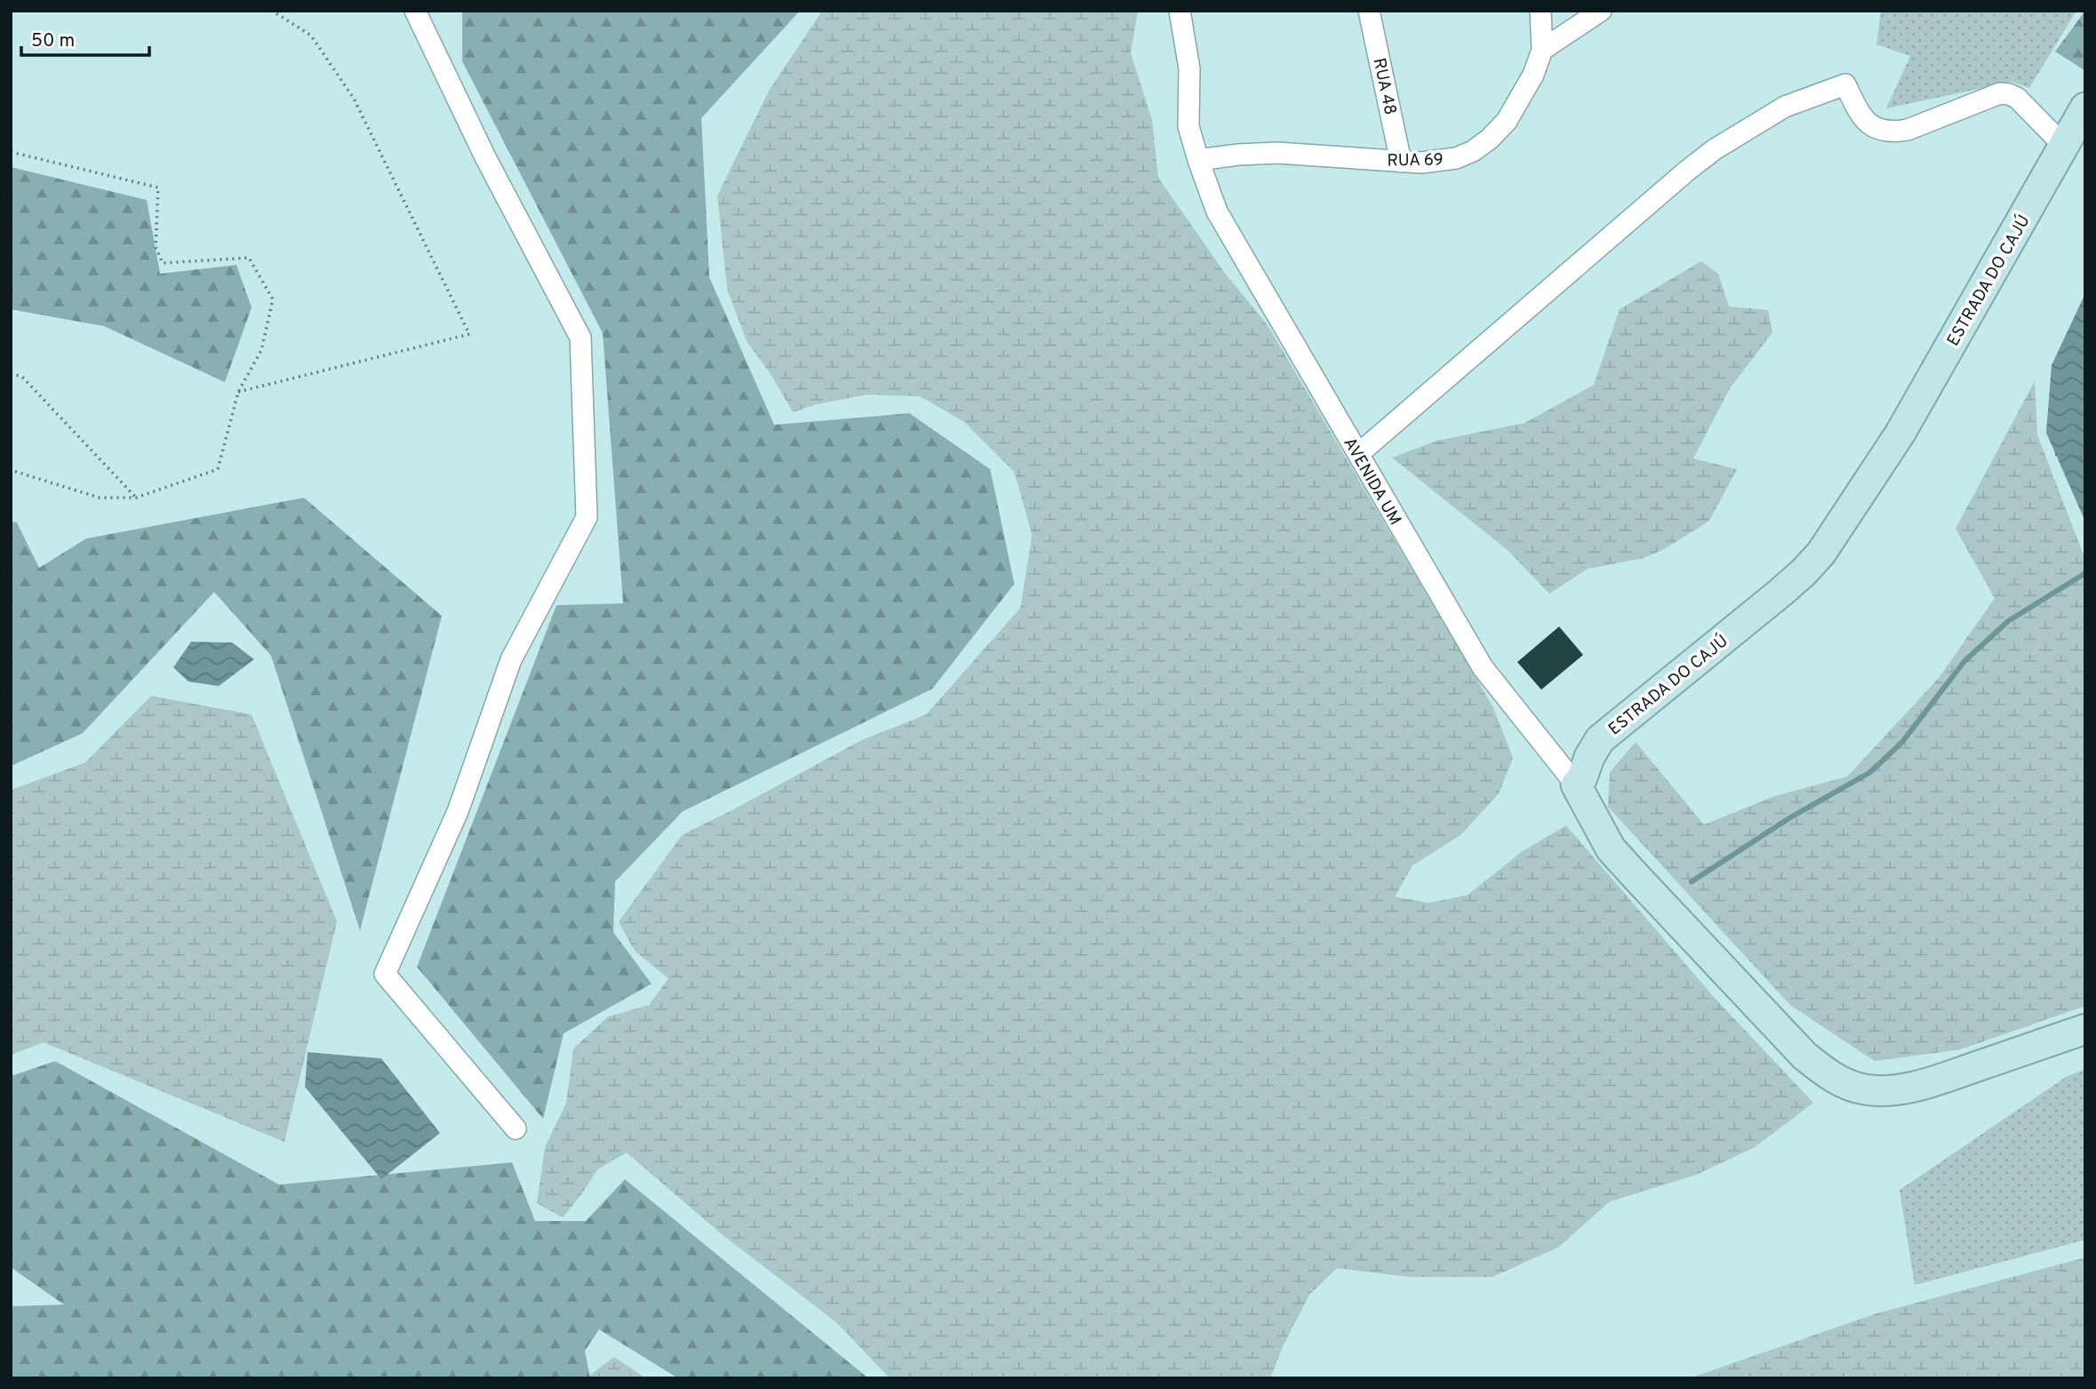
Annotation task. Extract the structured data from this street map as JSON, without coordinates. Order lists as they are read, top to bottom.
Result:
{
  "streets": {
    "main road": ["ESTRADA DO CAJÚ"],
    "street": ["RUA 48", "RUA 69", "AVENIDA UM"]
  },
  "crossings": [
    ["RUA 48", "RUA 69"],
    ["RUA 69", "AVENIDA UM"],
    ["ESTRADA DO CAJÚ", "AVENIDA UM"]
  ],
  "scale_bar": "50 m"
}
